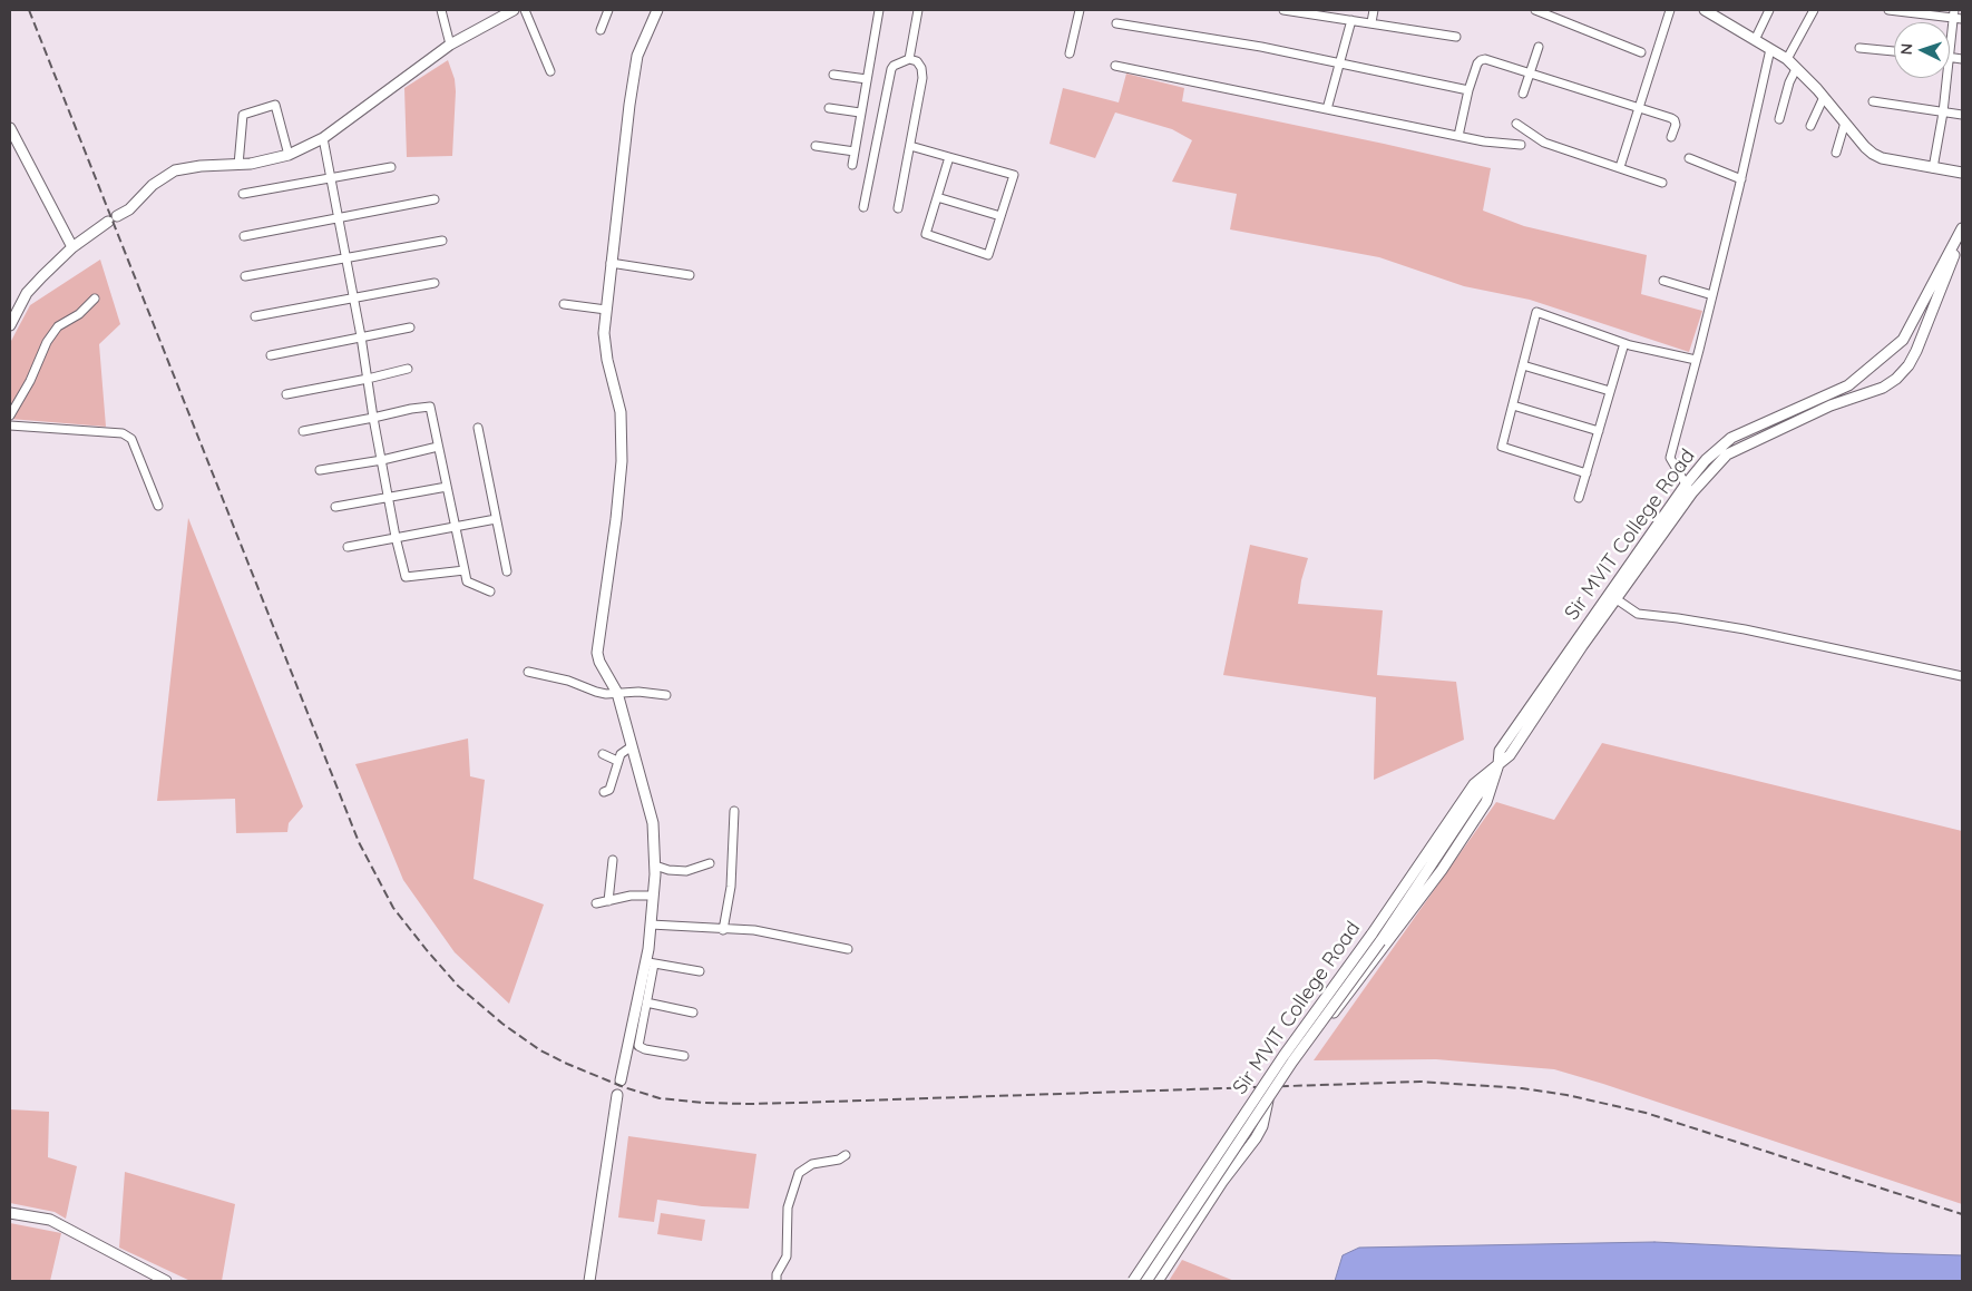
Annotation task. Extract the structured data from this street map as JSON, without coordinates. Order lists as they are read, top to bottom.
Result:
{
  "streets": {
    "main road": ["Sir MVIT College Road"]
  },
  "north": "left"
}
